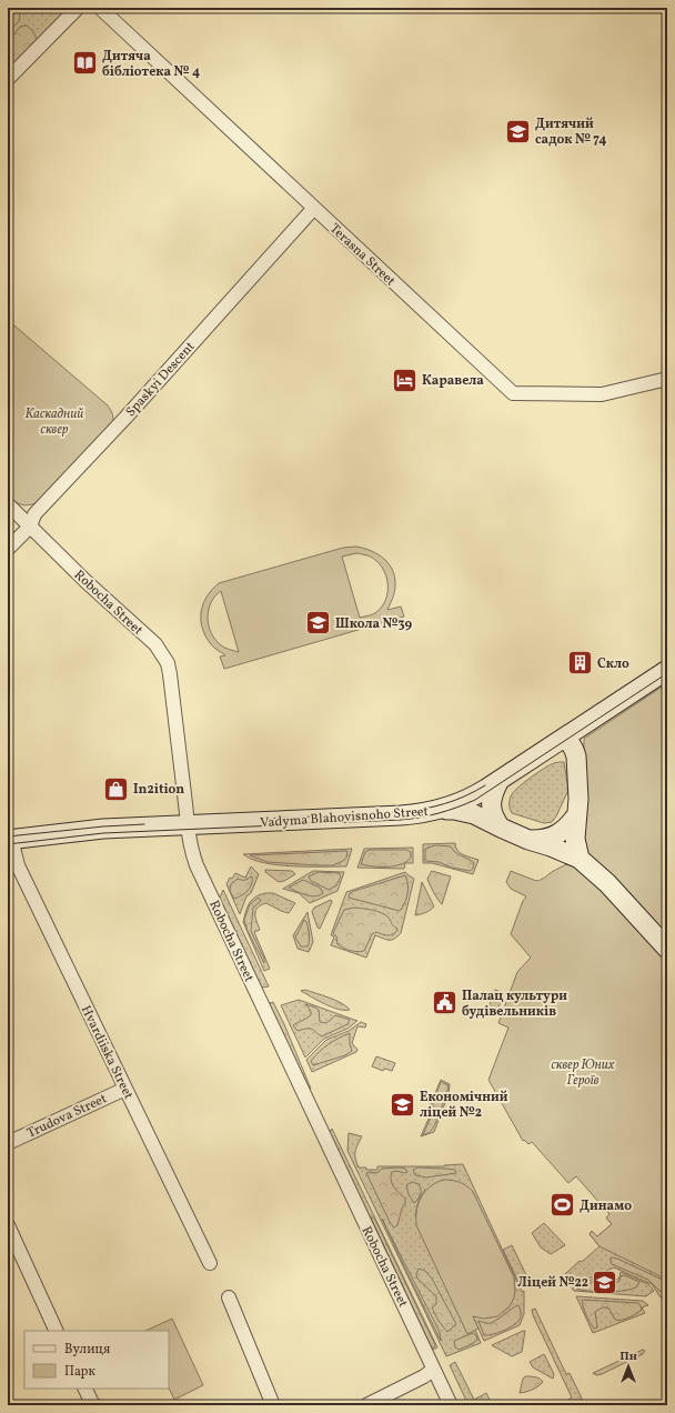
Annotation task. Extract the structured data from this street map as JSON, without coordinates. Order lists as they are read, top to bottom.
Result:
{
  "streets": {
    "street": [
      "Terasna Street",
      "Spaskyi Descent",
      "Robocha Street",
      "Vadyma Blahovisnoho Street",
      "Hvardiiska Street",
      "Trudova Street"
    ]
  },
  "crossings": [
    ["Terasna Street", "Spaskyi Descent"],
    ["Spaskyi Descent", "Robocha Street"],
    ["Robocha Street", "Vadyma Blahovisnoho Street"],
    ["Vadyma Blahovisnoho Street", "Hvardiiska Street"],
    ["Hvardiiska Street", "Trudova Street"]
  ],
  "parks": ["Каскадний сквер", "сквер Юних Героїв"],
  "places": {
    "library": ["Дитяча бібліотека № 4"],
    "school or university": [
      "Дитячий садок № 74",
      "Школа №39",
      "Економічний ліцей №2",
      "Ліцей №22"
    ],
    "hotel": ["Каравела"],
    "building": ["Скло"],
    "shop": ["In2ition"],
    "public building": ["Палац культури будівельників"],
    "sports": ["Динамо"]
  },
  "legend": ["Вулиця", "Парк"],
  "north": "top"
}
